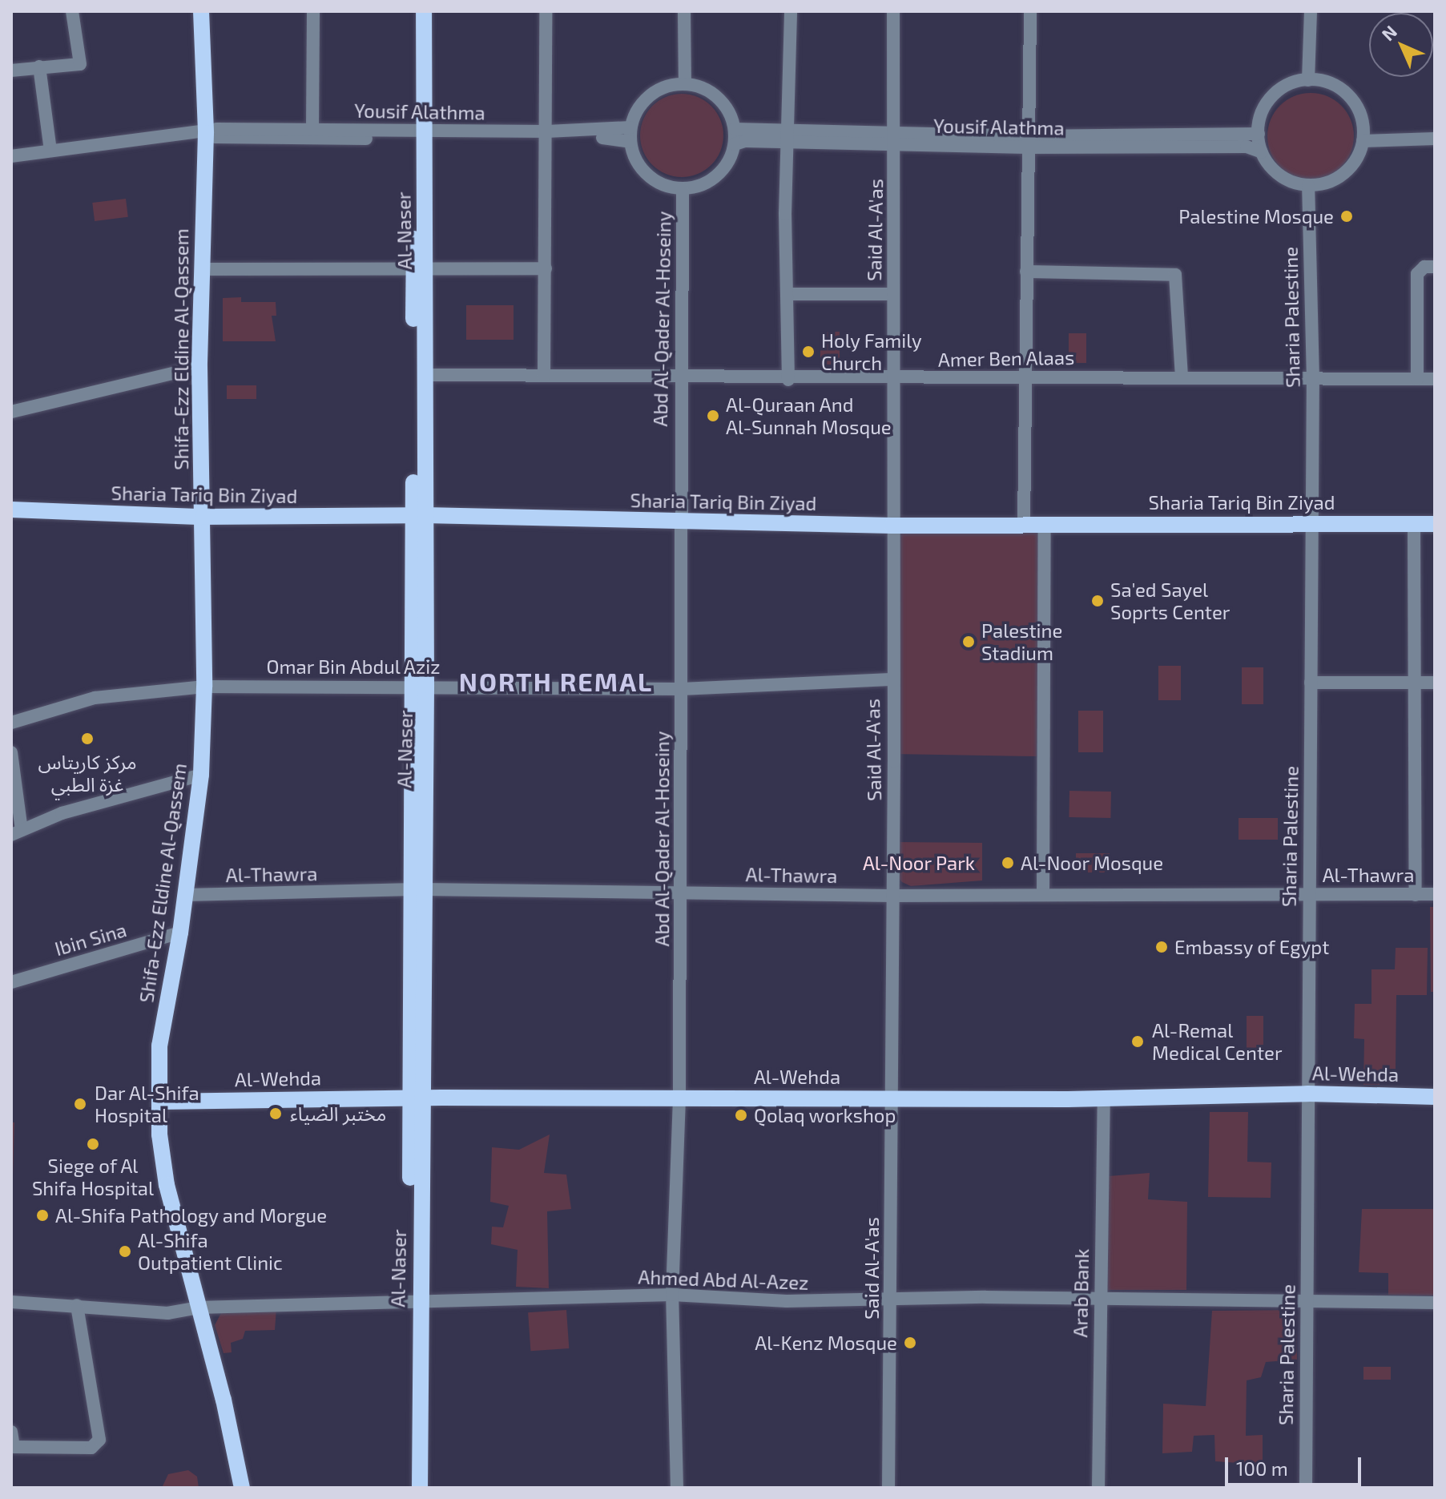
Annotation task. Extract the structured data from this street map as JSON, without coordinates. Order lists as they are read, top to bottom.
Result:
{
  "streets": {
    "main road": [
      "Al-Naser",
      "Shifa-Ezz Eldine Al-Qassem",
      "Sharia Tariq Bin Ziyad",
      "Al-Wehda"
    ],
    "street": [
      "Yousif Alathma",
      "Said Al-A'as",
      "Sharia Palestine",
      "Abd Al-Qader Al-Hoseiny",
      "Amer Ben Alaas",
      "Omar Bin Abdul Aziz",
      "Al-Thawra",
      "Ibin Sina",
      "Ahmed Abd Al-Azez",
      "Arab Bank"
    ]
  },
  "crossings": [
    ["Yousif Alathma", "Said Al-A'as"],
    ["Yousif Alathma", "Al-Naser"],
    ["Yousif Alathma", "Sharia Palestine"],
    ["Yousif Alathma", "Abd Al-Qader Al-Hoseiny"],
    ["Yousif Alathma", "Shifa-Ezz Eldine Al-Qassem"],
    ["Said Al-A'as", "Amer Ben Alaas"],
    ["Said Al-A'as", "Sharia Tariq Bin Ziyad"],
    ["Said Al-A'as", "Omar Bin Abdul Aziz"],
    ["Said Al-A'as", "Al-Thawra"],
    ["Said Al-A'as", "Al-Wehda"],
    ["Said Al-A'as", "Ahmed Abd Al-Azez"],
    ["Al-Naser", "Amer Ben Alaas"],
    ["Al-Naser", "Sharia Tariq Bin Ziyad"],
    ["Al-Naser", "Omar Bin Abdul Aziz"],
    ["Al-Naser", "Al-Thawra"],
    ["Al-Naser", "Al-Wehda"],
    ["Al-Naser", "Ahmed Abd Al-Azez"],
    ["Sharia Palestine", "Amer Ben Alaas"],
    ["Sharia Palestine", "Sharia Tariq Bin Ziyad"],
    ["Sharia Palestine", "Al-Thawra"],
    ["Sharia Palestine", "Al-Wehda"],
    ["Sharia Palestine", "Ahmed Abd Al-Azez"],
    ["Abd Al-Qader Al-Hoseiny", "Amer Ben Alaas"],
    ["Abd Al-Qader Al-Hoseiny", "Sharia Tariq Bin Ziyad"],
    ["Abd Al-Qader Al-Hoseiny", "Omar Bin Abdul Aziz"],
    ["Abd Al-Qader Al-Hoseiny", "Al-Thawra"],
    ["Abd Al-Qader Al-Hoseiny", "Al-Wehda"],
    ["Abd Al-Qader Al-Hoseiny", "Ahmed Abd Al-Azez"],
    ["Shifa-Ezz Eldine Al-Qassem", "Sharia Tariq Bin Ziyad"],
    ["Shifa-Ezz Eldine Al-Qassem", "Omar Bin Abdul Aziz"],
    ["Shifa-Ezz Eldine Al-Qassem", "Al-Thawra"],
    ["Shifa-Ezz Eldine Al-Qassem", "Ibin Sina"],
    ["Shifa-Ezz Eldine Al-Qassem", "Al-Wehda"],
    ["Shifa-Ezz Eldine Al-Qassem", "Ahmed Abd Al-Azez"],
    ["Al-Wehda", "Arab Bank"],
    ["Ahmed Abd Al-Azez", "Arab Bank"]
  ],
  "districts": ["NORTH REMAL"],
  "parks": ["Al-Noor Park"],
  "places": [
    "Palestine Mosque",
    "Holy Family Church",
    "Al-Quraan And Al-Sunnah Mosque",
    "Sa'ed Sayel Soprts Center",
    "Palestine Stadium",
    "مركز كاريتاس غزة الطبي",
    "Al-Noor Mosque",
    "Embassy of Egypt",
    "Al-Remal Medical Center",
    "Dar Al-Shifa Hospital",
    "مختبر الضياء",
    "Qolaq workshop",
    "Siege of Al Shifa Hospital",
    "Al-Shifa Pathology and Morgue",
    "Al-Shifa Outpatient Clinic",
    "Al-Kenz Mosque"
  ],
  "scale_bar": "100 m",
  "north": "top left"
}
